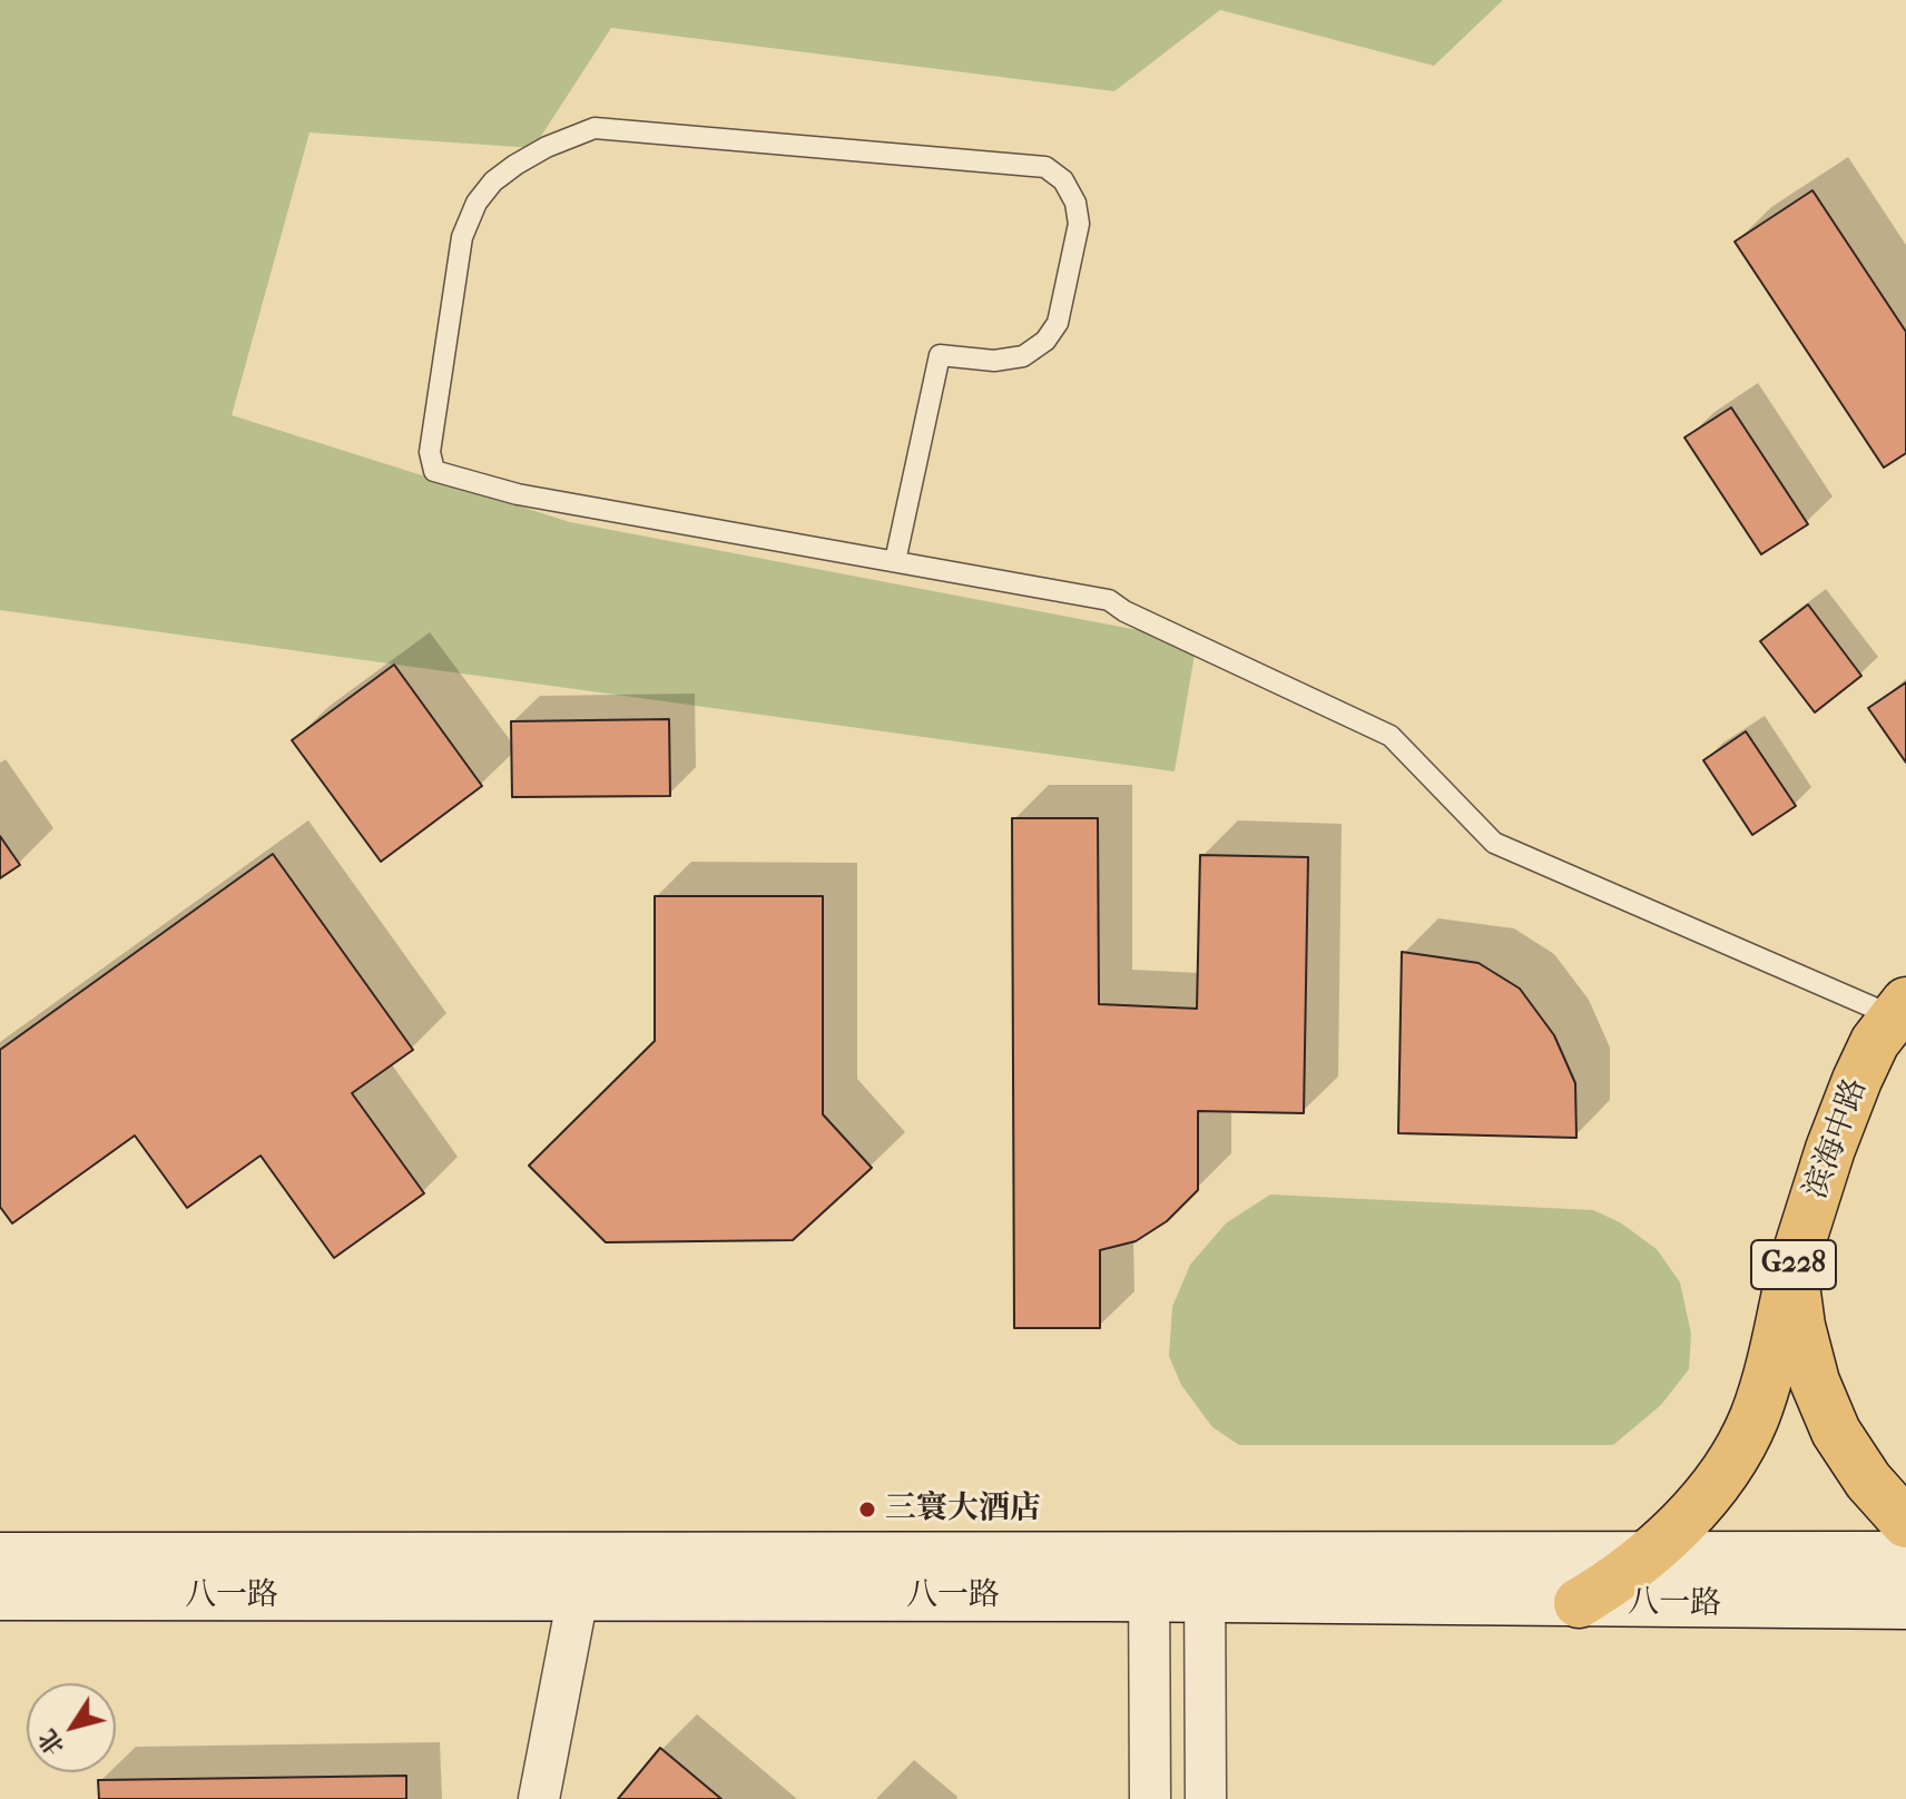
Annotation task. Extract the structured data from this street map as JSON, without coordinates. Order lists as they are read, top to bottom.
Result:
{
  "streets": {
    "highway": ["滨海中路", "G228"],
    "main road": ["八一路"]
  },
  "places": ["三寰大酒店"],
  "north": "bottom left"
}
